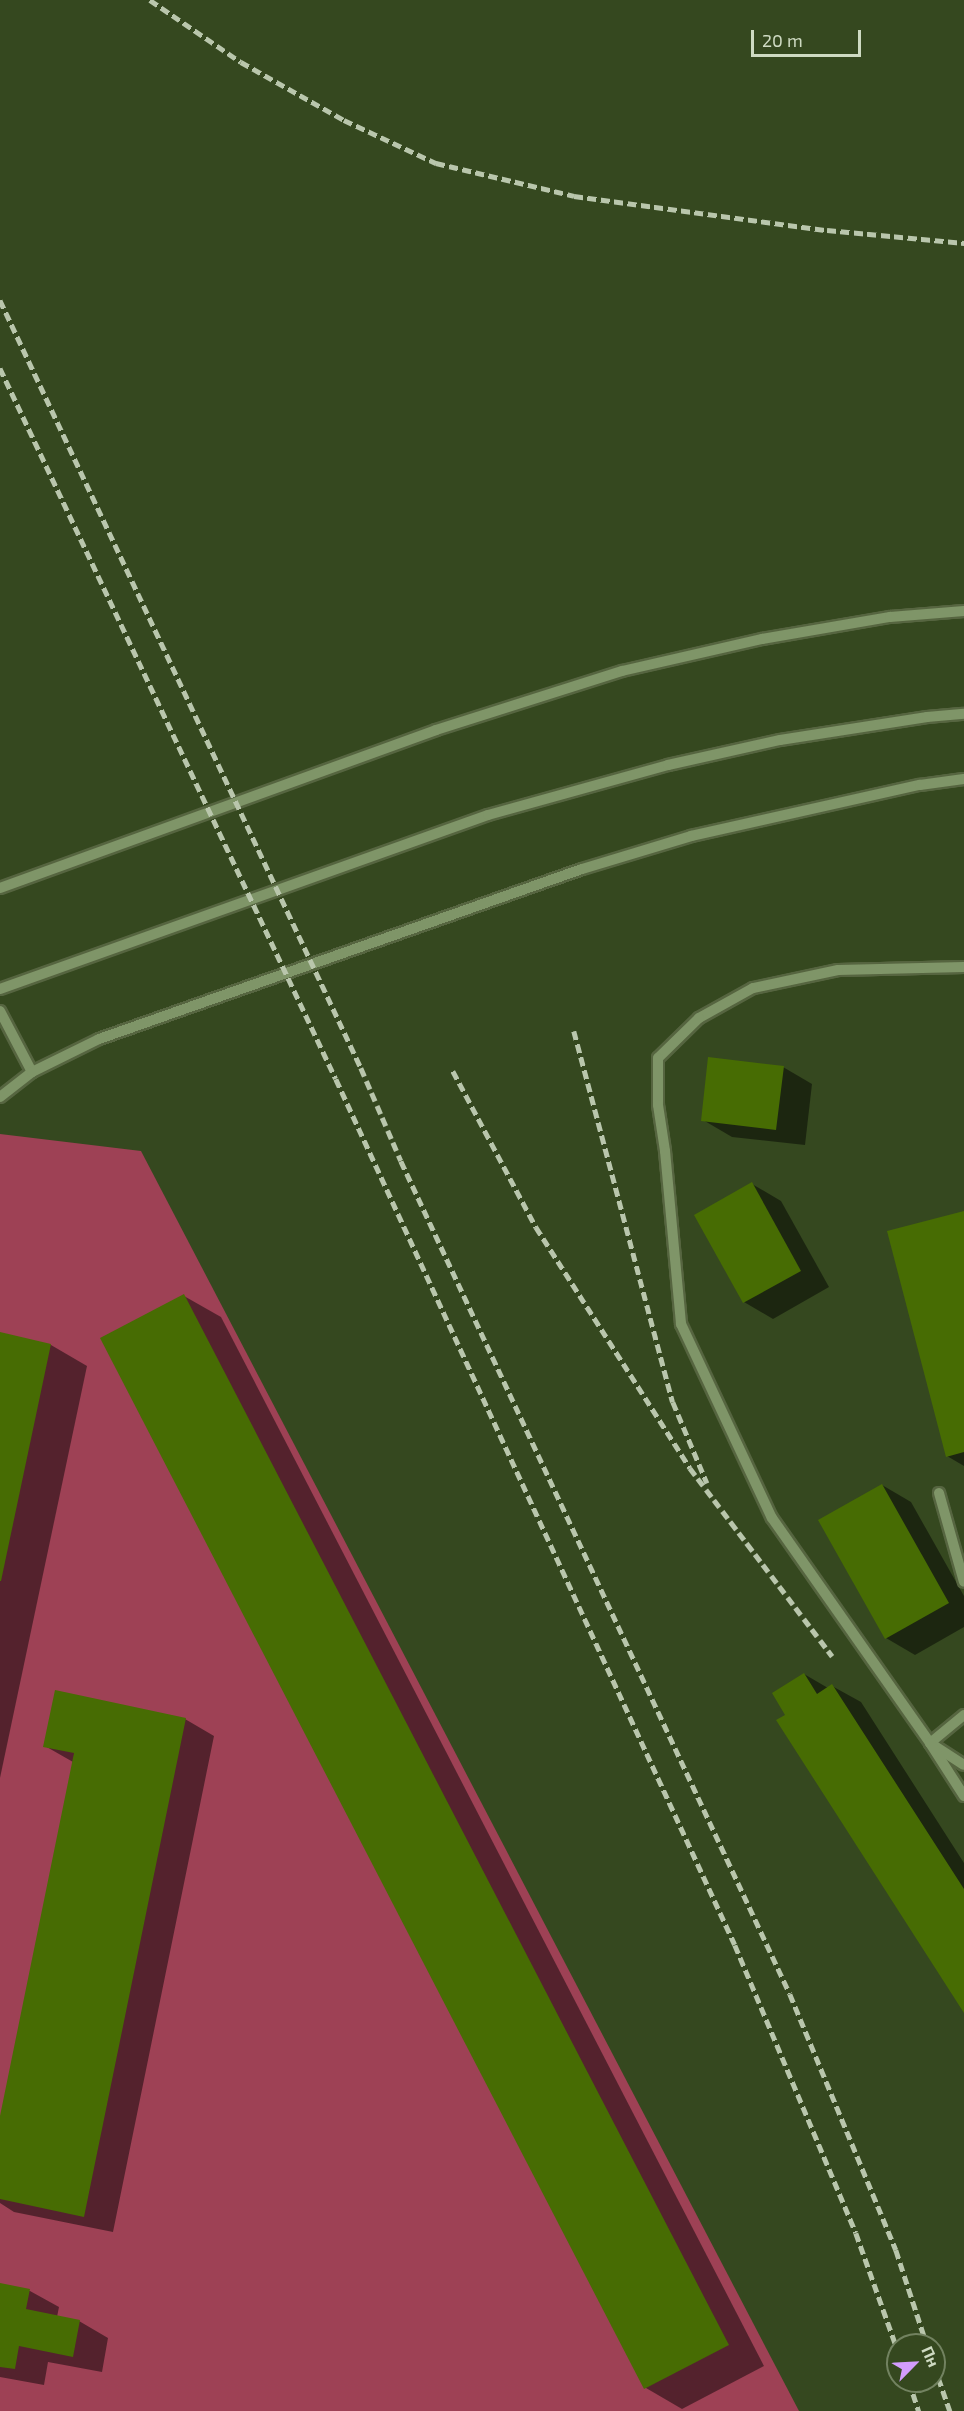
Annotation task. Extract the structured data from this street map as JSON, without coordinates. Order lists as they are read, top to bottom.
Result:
{
  "scale_bar": "20 m",
  "north": "top right"
}
